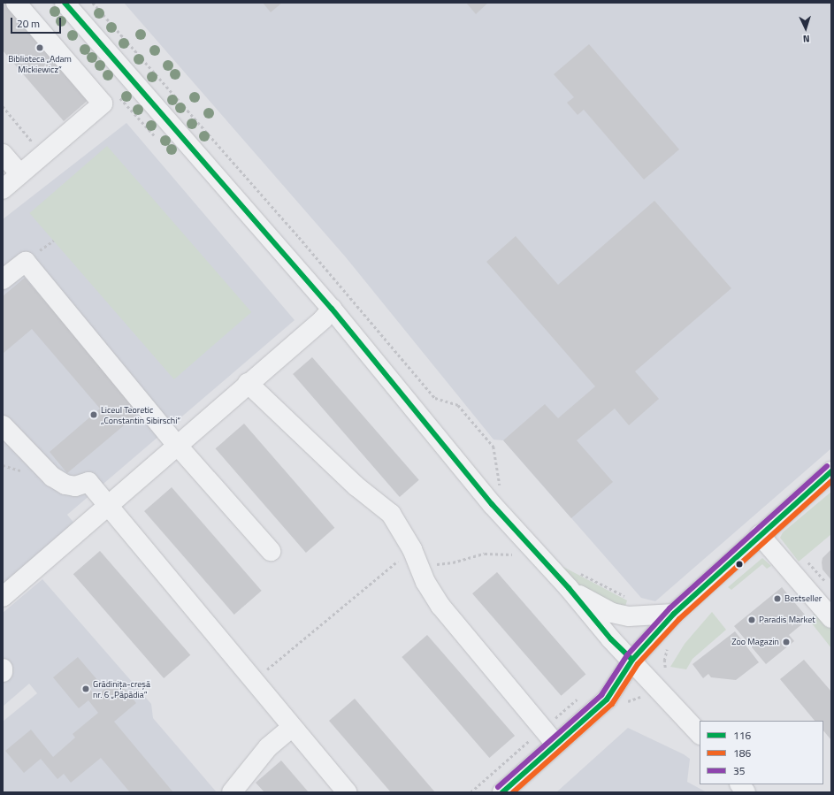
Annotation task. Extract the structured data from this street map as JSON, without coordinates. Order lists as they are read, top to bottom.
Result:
{
  "places": [
    "Biblioteca „Adam Mickiewicz”",
    "Liceul Teoretic „Constantin Sibirschi“",
    "Bestseller",
    "Paradis Market",
    "Zoo Magazin",
    "Grădinița-creșă nr. 6 „Păpădia”"
  ],
  "lines": ["transit line 116", "transit line 35", "transit line 186"],
  "legend": ["116", "186", "35"],
  "scale_bar": "20 m",
  "north": "bottom"
}
